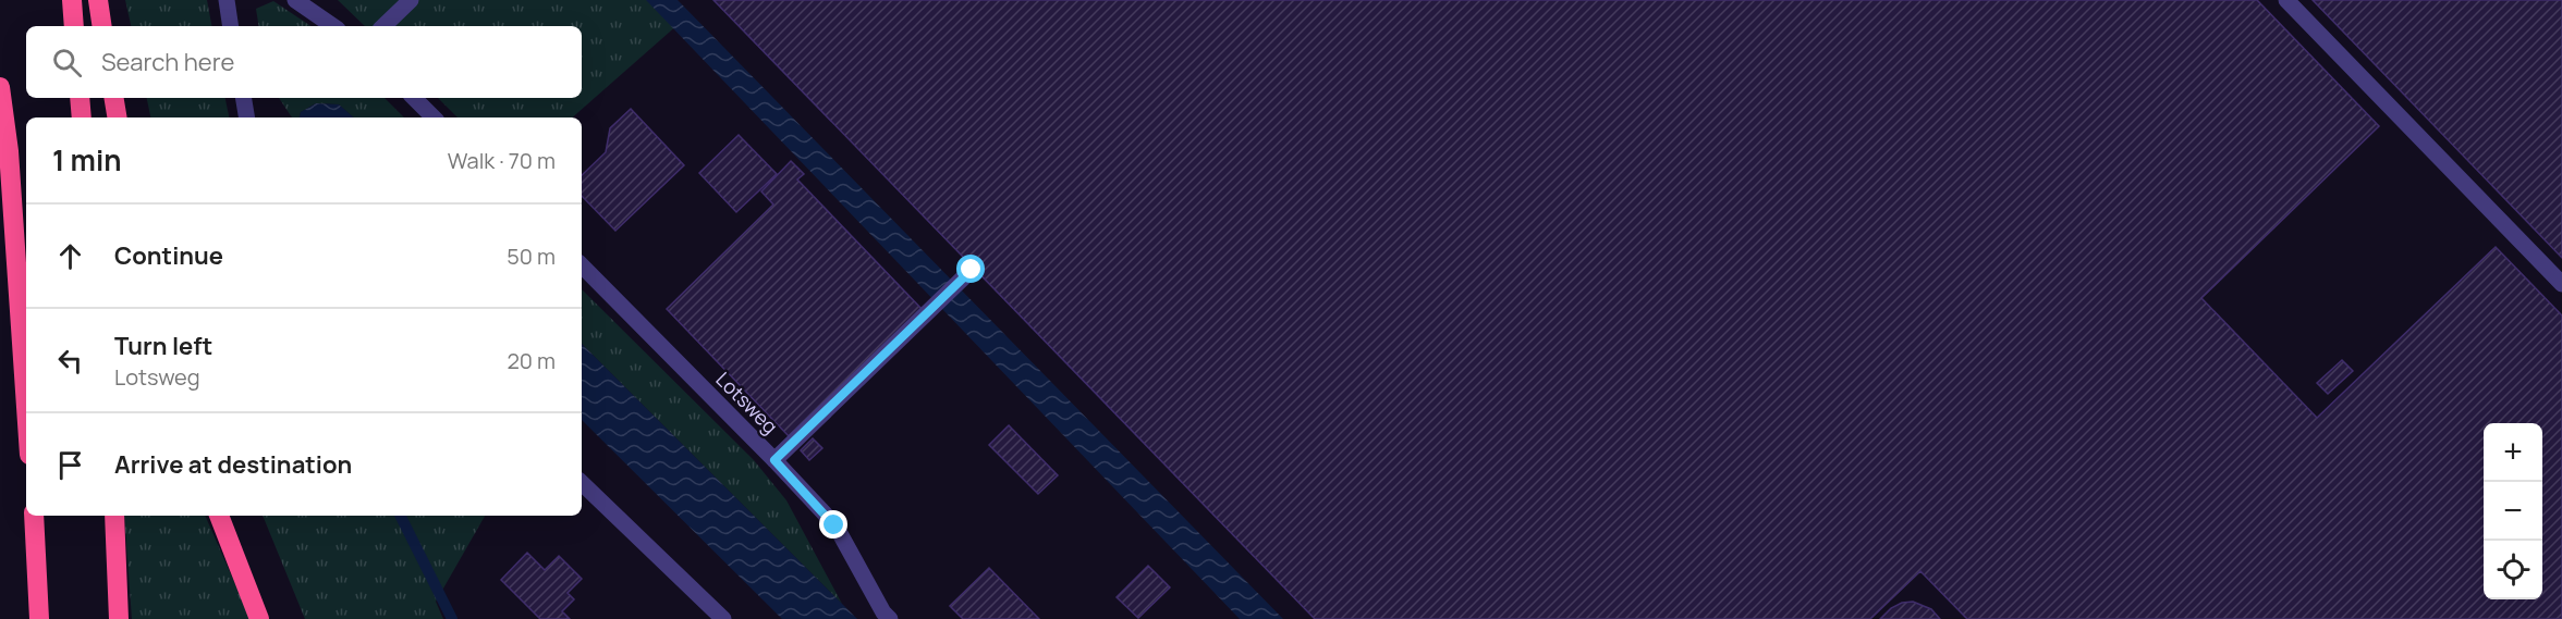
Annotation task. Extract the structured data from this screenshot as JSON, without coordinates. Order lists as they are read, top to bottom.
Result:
{
  "streets": {
    "street": ["Lotsweg"]
  },
  "page": {
    "search": "Search here",
    "heading": ["1 min", "Walk · 70 m"],
    "list": [
      ["Continue", "50 m"],
      ["Turn left", "Lotsweg", "20 m"],
      "Arrive at destination"
    ],
    "map_buttons": ["+", "−"]
  }
}
